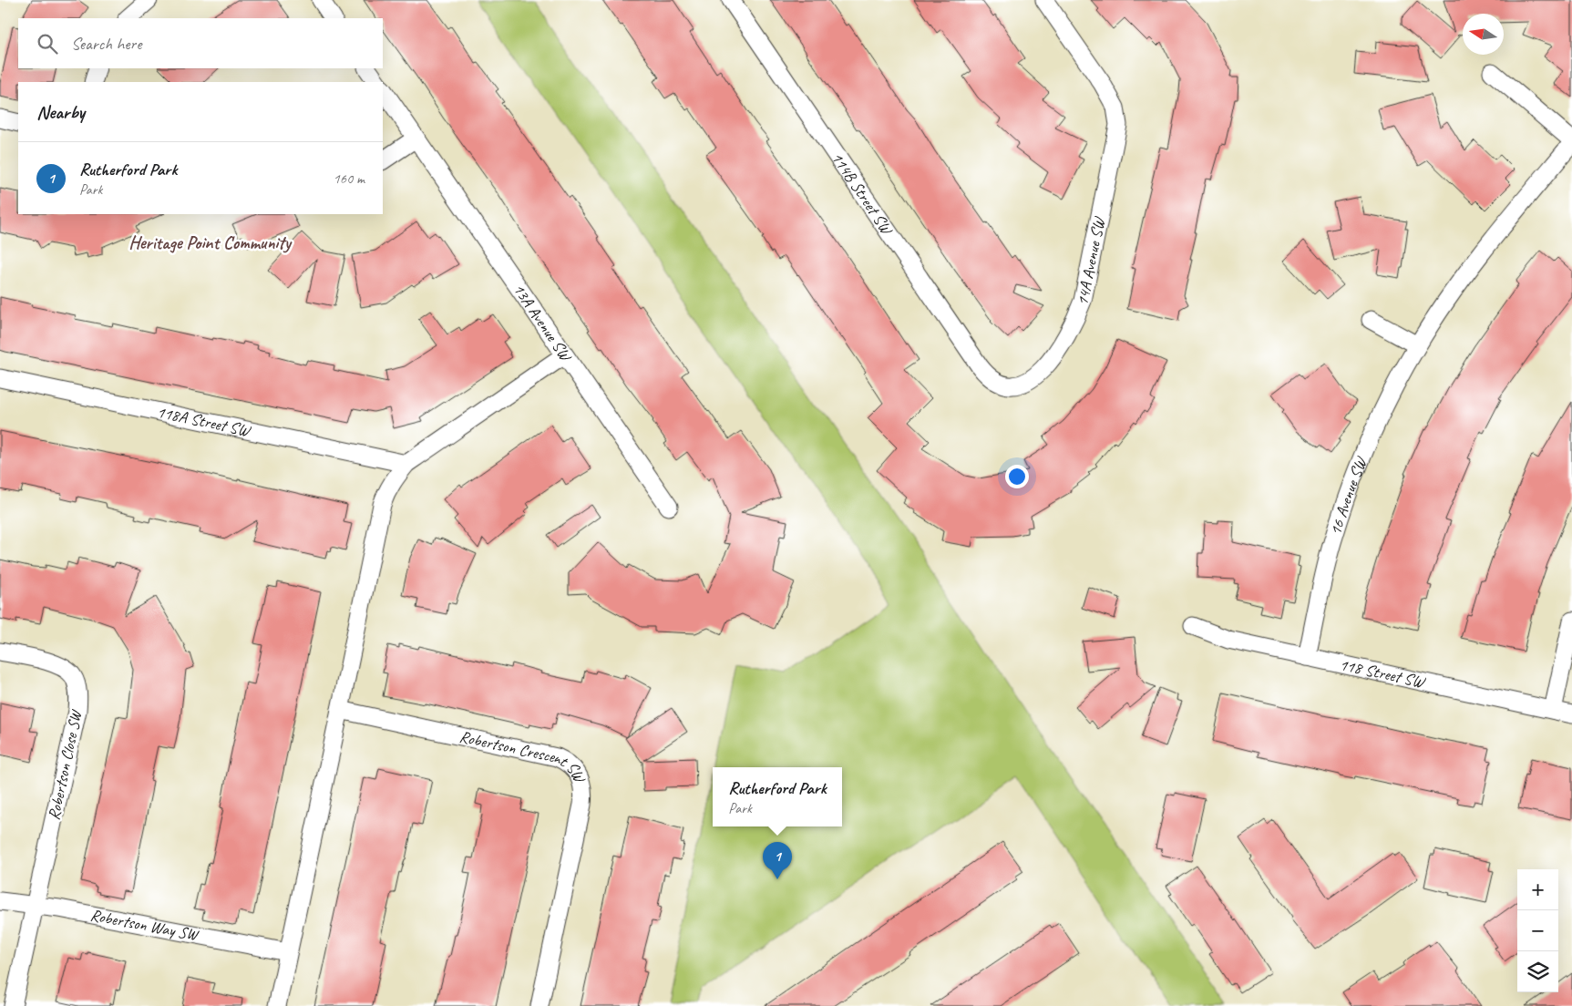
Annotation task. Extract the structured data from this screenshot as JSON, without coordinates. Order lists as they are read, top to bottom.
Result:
{
  "streets": {
    "street": [
      "114B Street SW",
      "14A Avenue SW",
      "13A Avenue SW",
      "118A Street SW",
      "16 Avenue SW",
      "118 Street SW",
      "Robertson Crescent SW",
      "Robertson Close SW",
      "Robertson Way SW"
    ]
  },
  "crossings": [
    ["114B Street SW", "14A Avenue SW"],
    ["16 Avenue SW", "118 Street SW"],
    ["Robertson Close SW", "Robertson Way SW"]
  ],
  "districts": ["Heritage Point Community"],
  "north": "left",
  "page": {
    "search": "Search here",
    "heading": "Nearby",
    "list": [
      {
        "mark": "1",
        "name": "Rutherford Park",
        "note": "Park",
        "value": "160 m"
      }
    ],
    "popup": ["Rutherford Park", "Park"],
    "pins": "1",
    "map_buttons": ["+", "−"]
  }
}
